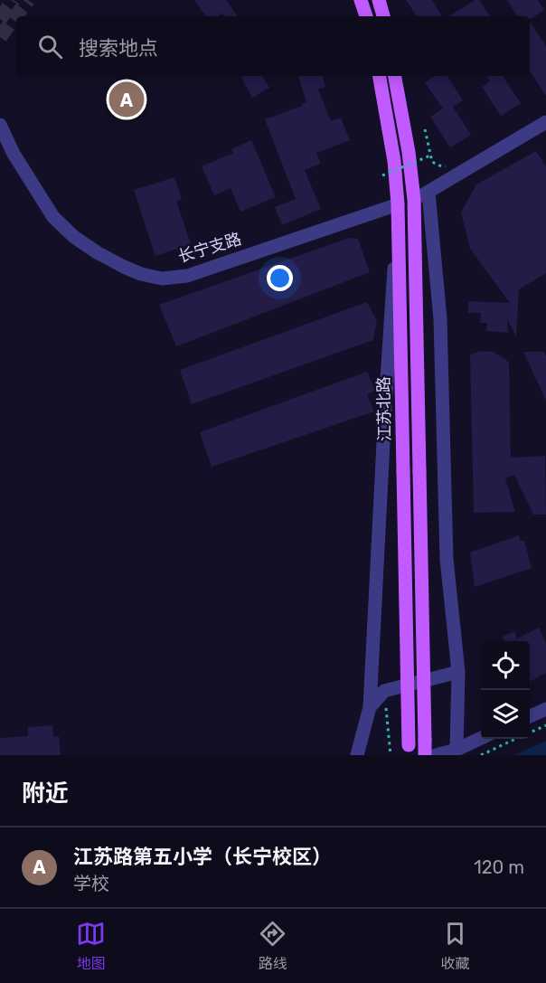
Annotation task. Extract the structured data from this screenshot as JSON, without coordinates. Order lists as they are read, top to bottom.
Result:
{
  "streets": {
    "main road": ["江苏北路"],
    "street": ["长宁支路"]
  },
  "crossings": [
    ["长宁支路", "江苏北路"]
  ],
  "page": {
    "search": "搜索地点",
    "pins": "A",
    "heading": "附近",
    "list": [
      {
        "mark": "A",
        "name": "江苏路第五小学（长宁校区）",
        "note": "学校",
        "value": "120 m"
      }
    ],
    "nav": ["地图", "路线", "收藏"]
  }
}
